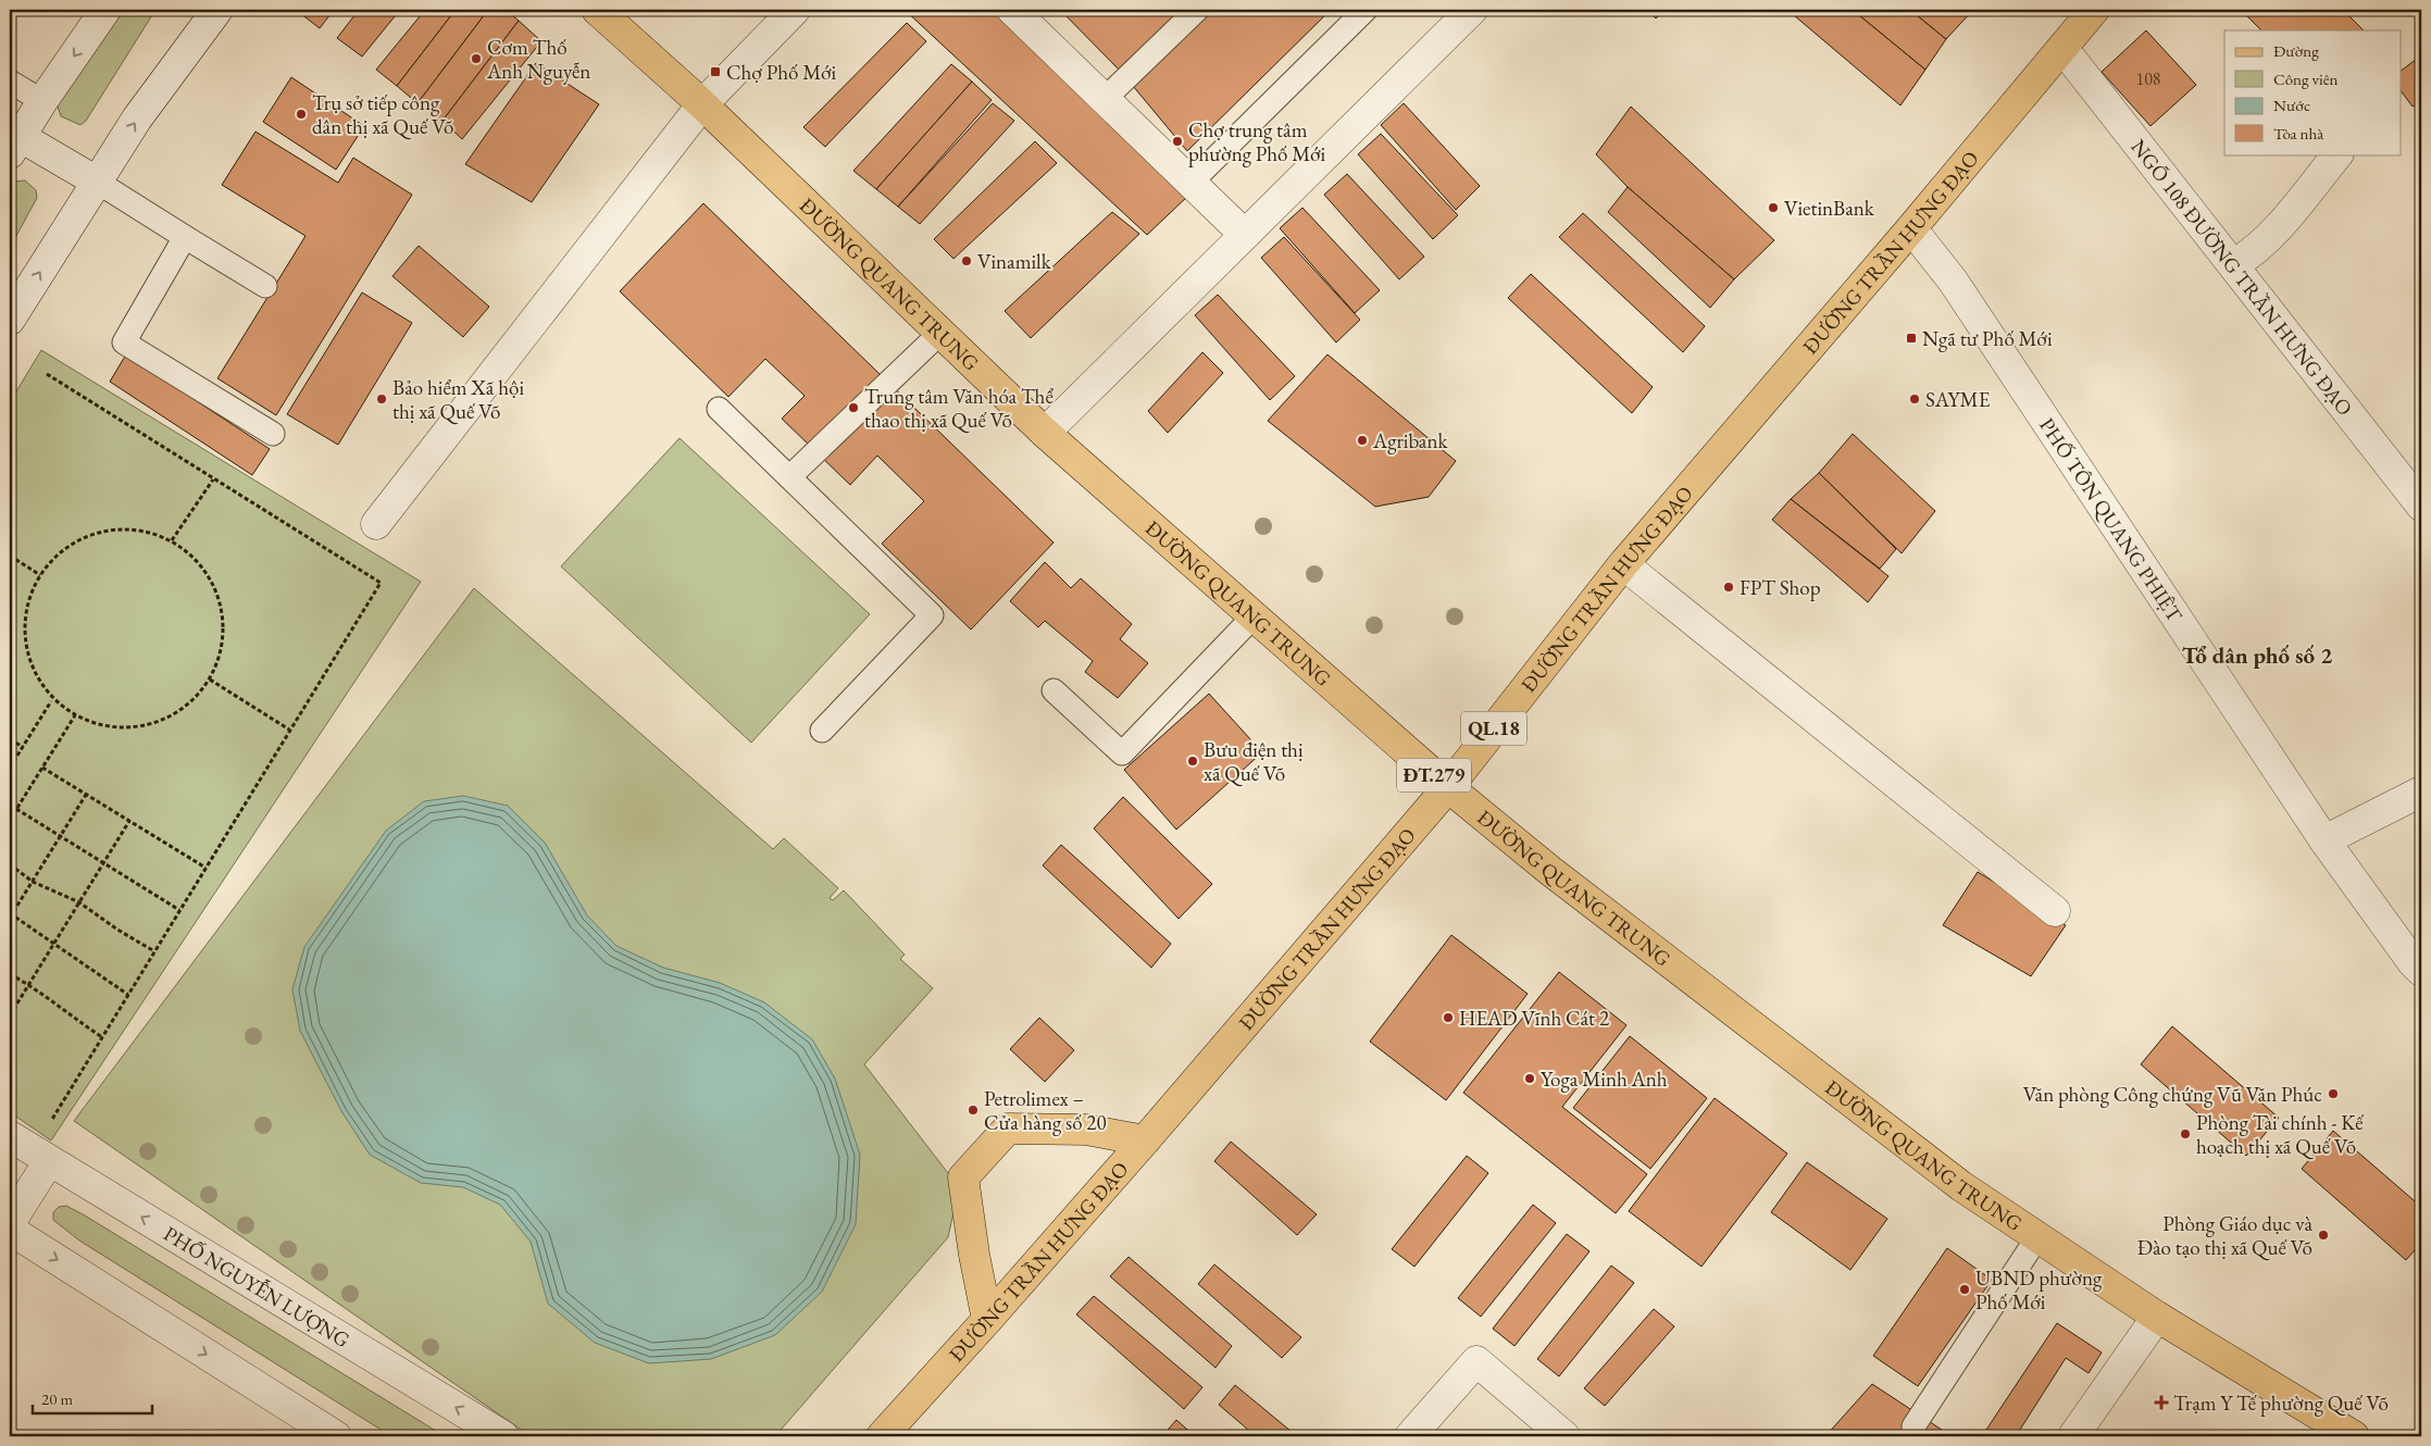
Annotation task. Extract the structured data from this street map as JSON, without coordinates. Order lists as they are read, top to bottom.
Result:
{
  "streets": {
    "main road": [
      "ĐƯỜNG TRẦN HƯNG ĐẠO",
      "ĐƯỜNG QUANG TRUNG",
      "QL.18",
      "ĐT.279"
    ],
    "street": ["NGÕ 108 ĐƯỜNG TRẦN HƯNG ĐẠO", "PHỐ TÔN QUANG PHIỆT", "PHỐ NGUYỄN LƯỢNG"]
  },
  "crossings": [
    ["ĐƯỜNG TRẦN HƯNG ĐẠO", "NGÕ 108 ĐƯỜNG TRẦN HƯNG ĐẠO"],
    ["ĐƯỜNG TRẦN HƯNG ĐẠO", "ĐƯỜNG QUANG TRUNG"],
    ["ĐƯỜNG TRẦN HƯNG ĐẠO", "PHỐ TÔN QUANG PHIỆT"]
  ],
  "districts": ["Tổ dân phố số 2"],
  "places": {
    "other": [
      "Cơm Thố Anh Nguyễn",
      "Trụ sở tiếp công dân thị xã Quế Võ",
      "Chợ trung tâm phường Phố Mới",
      "VietinBank",
      "Vinamilk",
      "Bảo hiểm Xã hội thị xã Quế Võ",
      "SAYME",
      "Trung tâm Văn hóa Thể thao thị xã Quế Võ",
      "Agribank",
      "FPT Shop",
      "Bưu điện thị xã Quế Võ",
      "HEAD Vĩnh Cát 2",
      "Yoga Minh Anh",
      "Văn phòng Công chứng Vũ Văn Phúc",
      "Petrolimex – Cửa hàng số 20",
      "Phòng Tài chính - Kế hoạch thị xã Quế Võ",
      "Phòng Giáo dục và Đào tạo thị xã Quế Võ",
      "UBND phường Phố Mới"
    ],
    "transit": ["Chợ Phố Mới", "Ngã tư Phố Mới"],
    "health": ["Trạm Y Tế phường Quế Võ"]
  },
  "house_numbers": ["108"],
  "legend": [
    "Đường",
    "Công viên",
    "Nước",
    "Tòa nhà"
  ],
  "scale_bar": "20 m"
}
